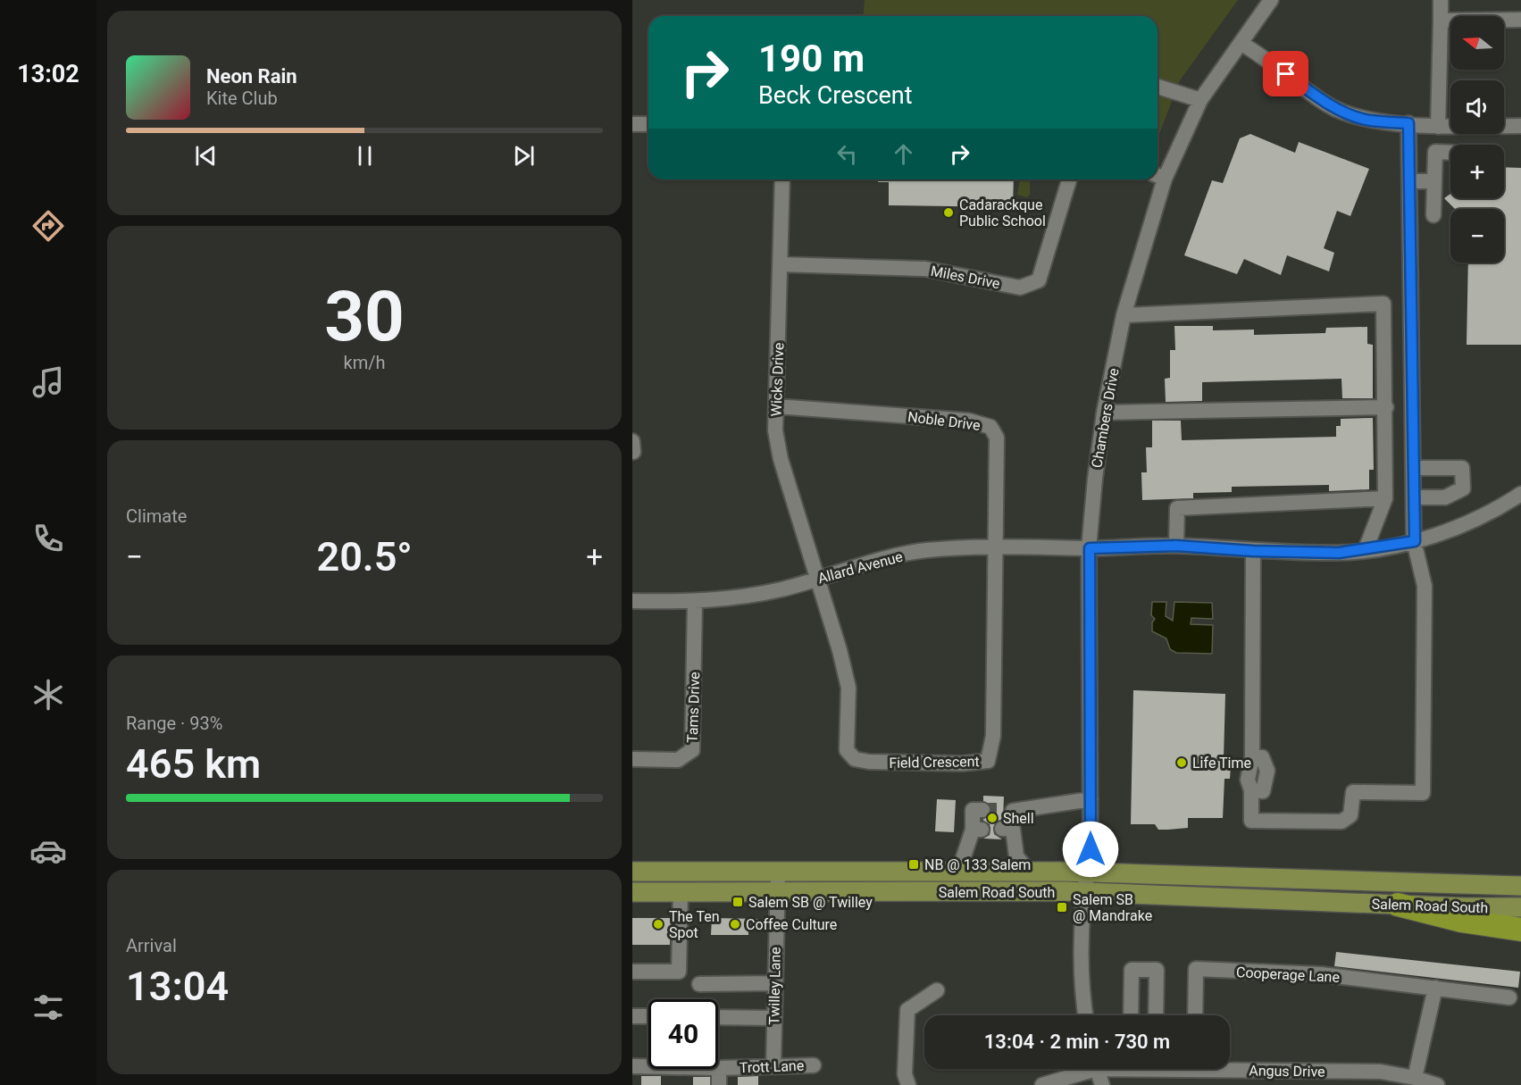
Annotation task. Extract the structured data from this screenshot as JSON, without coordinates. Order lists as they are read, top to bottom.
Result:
{
  "streets": {
    "main road": ["Salem Road South"],
    "street": [
      "Miles Drive",
      "Wicks Drive",
      "Chambers Drive",
      "Noble Drive",
      "Allard Avenue",
      "Tams Drive",
      "Field Crescent",
      "Cooperage Lane",
      "Twilley Lane",
      "Trott Lane",
      "Angus Drive"
    ]
  },
  "crossings": [
    ["Miles Drive", "Wicks Drive"],
    ["Wicks Drive", "Noble Drive"],
    ["Wicks Drive", "Allard Avenue"],
    ["Wicks Drive", "Field Crescent"],
    ["Chambers Drive", "Allard Avenue"],
    ["Chambers Drive", "Salem Road South"],
    ["Noble Drive", "Allard Avenue"],
    ["Noble Drive", "Field Crescent"],
    ["Allard Avenue", "Tams Drive"],
    ["Allard Avenue", "Field Crescent"],
    ["Salem Road South", "Twilley Lane"],
    ["Twilley Lane", "Trott Lane"]
  ],
  "places": {
    "other": [
      "Cadarackque Public School",
      "Life Time",
      "Shell",
      "The Ten Spot",
      "Coffee Culture"
    ],
    "transit": ["NB @ 133 Salem", "Salem SB @ Twilley", "Salem SB @ Mandrake"]
  },
  "north": "left",
  "page": {
    "tabs": "13:02",
    "map_buttons": ["+", "−"],
    "turn": ["190 m", "Beck Crescent"],
    "song": ["Neon Rain", "Kite Club"],
    "tile": [
      ["30", "km/h"],
      "Climate",
      ["Range · 93%", "465 km"],
      ["Arrival", "13:04"]
    ],
    "heat": ["−", "20.5°", "+"],
    "limit": "40",
    "trip": "13:04 · 2 min · 730 m"
  }
}
